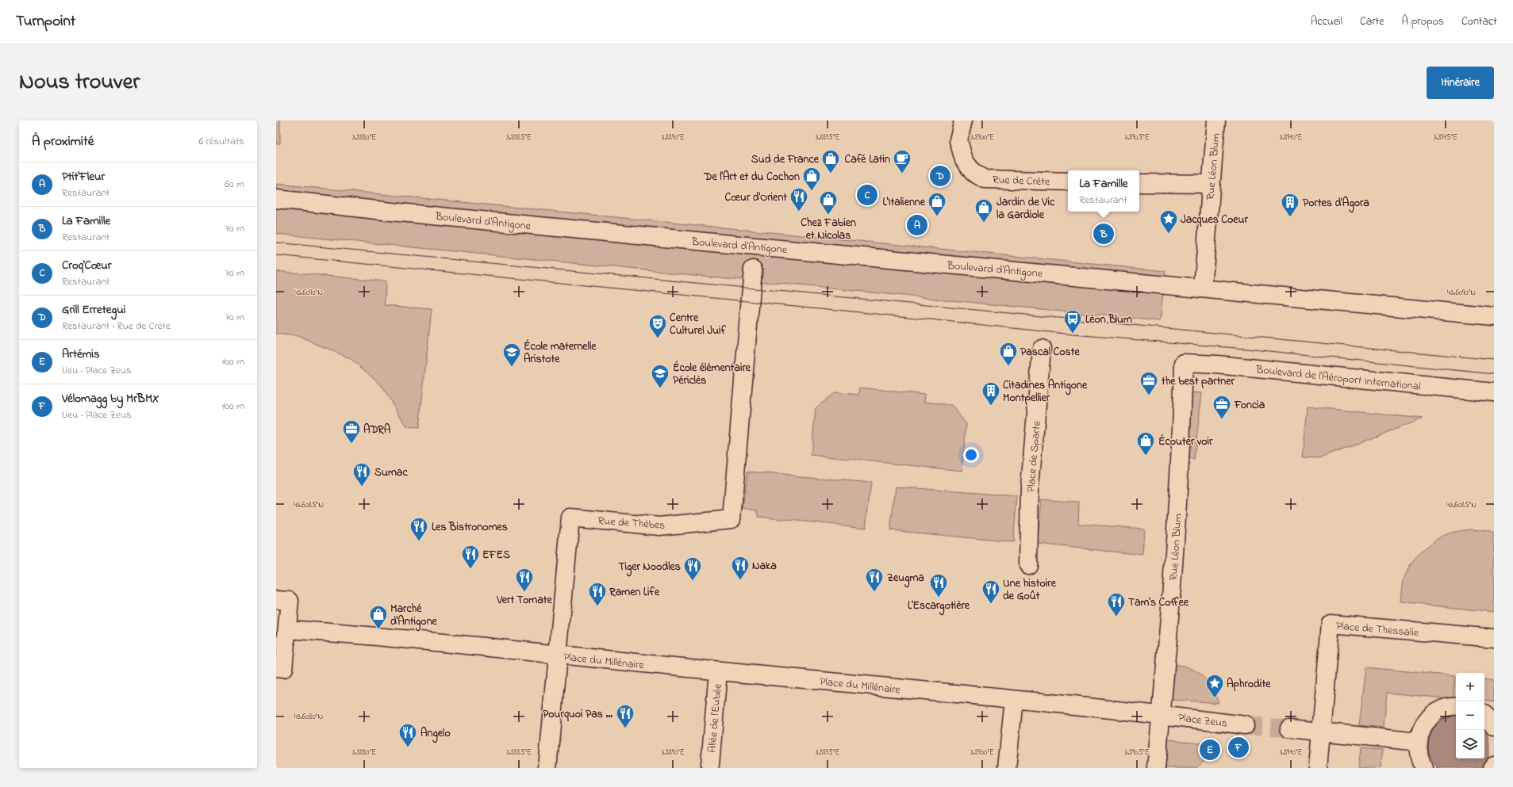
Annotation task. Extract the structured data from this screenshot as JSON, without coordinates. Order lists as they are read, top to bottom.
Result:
{
  "streets": {
    "street": [
      "Rue Léon Blum",
      "Rue de Crète",
      "Boulevard d'Antigone",
      "Boulevard de l'Aéroport International",
      "Place de Sparte",
      "Rue de Thèbes",
      "Place de Thessalie",
      "Place du Millénaire",
      "Allée de l'Eubée",
      "Place Zeus"
    ]
  },
  "crossings": [
    ["Rue Léon Blum", "Boulevard d'Antigone"],
    ["Rue Léon Blum", "Boulevard de l'Aéroport International"],
    ["Rue Léon Blum", "Place du Millénaire"],
    ["Rue Léon Blum", "Place Zeus"],
    ["Rue de Thèbes", "Place du Millénaire"],
    ["Place du Millénaire", "Allée de l'Eubée"],
    ["Place du Millénaire", "Place Zeus"]
  ],
  "places": {
    "shop": [
      "Sud de France",
      "De l'Art et du Cochon",
      "Chez Fabien et Nicolas",
      "L'Italienne",
      "Jardin de Vic la Gardiole",
      "Pascal Coste",
      "Écouter voir",
      "Marché d'Antigone"
    ],
    "cafe": ["Café Latin"],
    "restaurant": [
      "Cœur d'Orient",
      "Sumac",
      "Les Bistronomes",
      "EFES",
      "Naka",
      "Tiger Noodles",
      "Vert Tomate",
      "Zeugma",
      "L'Escargotière",
      "Une histoire de Goût",
      "Ramen Life",
      "Tam's Coffee",
      "Pourquoi Pas …",
      "Angelo"
    ],
    "building": ["Portes d'Agora", "Citadines Antigone Montpellier"],
    "place": ["Jacques Coeur", "Aphrodite"],
    "bus stop": ["Léon Blum"],
    "theatre": ["Centre Culturel Juif"],
    "school or university": ["École maternelle Aristote", "École élémentaire Périclès"],
    "office": ["the best partner", "Foncia", "ADRA"]
  },
  "page": {
    "header": "Turnpoint",
    "nav": [
      "Accueil",
      "Carte",
      "À propos",
      "Contact"
    ],
    "title": "Nous trouver",
    "buttons": "Itinéraire",
    "heading": ["À proximité", "6 résultats"],
    "list": [
      {
        "mark": "A",
        "name": "Ptit'Fleur",
        "note": "Restaurant",
        "value": "60 m"
      },
      {
        "mark": "B",
        "name": "La Famille",
        "note": "Restaurant",
        "value": "70 m"
      },
      {
        "mark": "C",
        "name": "Croq'Cœur",
        "note": "Restaurant",
        "value": "70 m"
      },
      {
        "mark": "D",
        "name": "Grill Erretegui",
        "note": "Restaurant · Rue de Crète",
        "value": "70 m"
      },
      {
        "mark": "E",
        "name": "Artémis",
        "note": "Lieu · Place Zeus",
        "value": "100 m"
      },
      {
        "mark": "F",
        "name": "Vélomagg by MrBMX",
        "note": "Lieu · Place Zeus",
        "value": "100 m"
      }
    ],
    "pins": [
      "D",
      "C",
      "A",
      "B",
      "F",
      "E"
    ],
    "popup": ["La Famille", "Restaurant"],
    "map_buttons": ["+", "−"]
  },
  "coordinates": [
    "3.8880°E",
    "3.8885°E",
    "3.8890°E",
    "3.8895°E",
    "3.8900°E",
    "3.8905°E",
    "3.8910°E",
    "3.8915°E",
    "43.6090°N",
    "43.6085°N",
    "43.6080°N"
  ]
}
